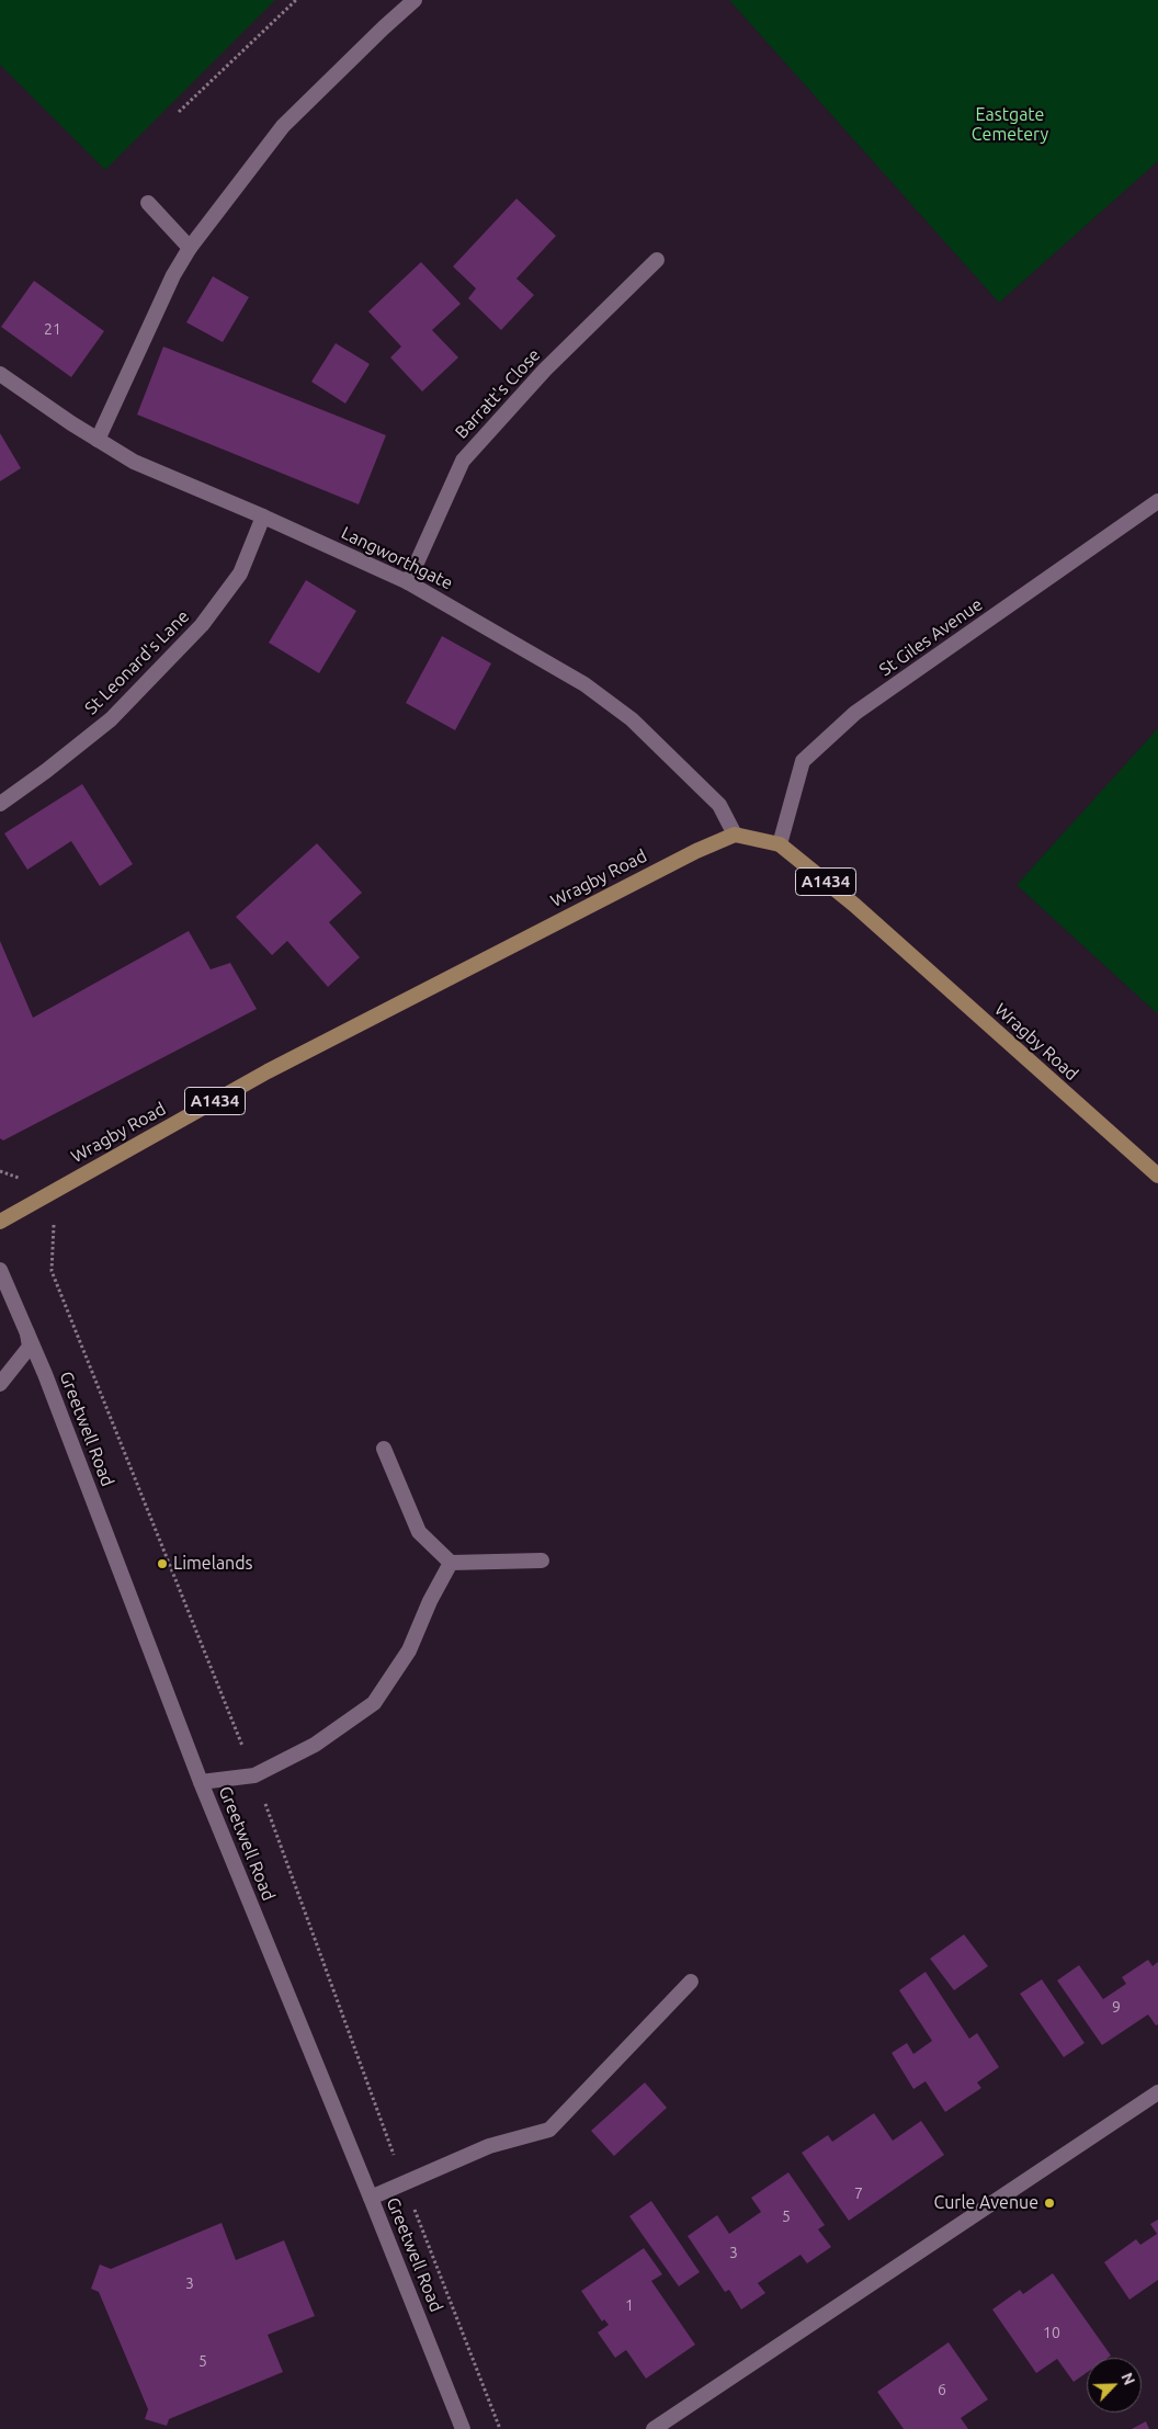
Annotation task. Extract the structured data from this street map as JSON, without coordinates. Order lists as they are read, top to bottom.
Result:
{
  "streets": {
    "main road": ["Wragby Road", "A1434"],
    "street": [
      "Barratt's Close",
      "Langworthgate",
      "St Giles Avenue",
      "St Leonard's Lane",
      "Greetwell Road"
    ]
  },
  "crossings": [
    ["Barratt's Close", "Langworthgate"],
    ["Langworthgate", "St Leonard's Lane"],
    ["Langworthgate", "Wragby Road"],
    ["St Giles Avenue", "Wragby Road"]
  ],
  "parks": ["Eastgate Cemetery"],
  "places": ["Limelands", "Curle Avenue"],
  "house_numbers": [
    "21",
    "9",
    "7",
    "5",
    "3",
    "3",
    "1",
    "10",
    "5",
    "6"
  ],
  "north": "top right"
}
